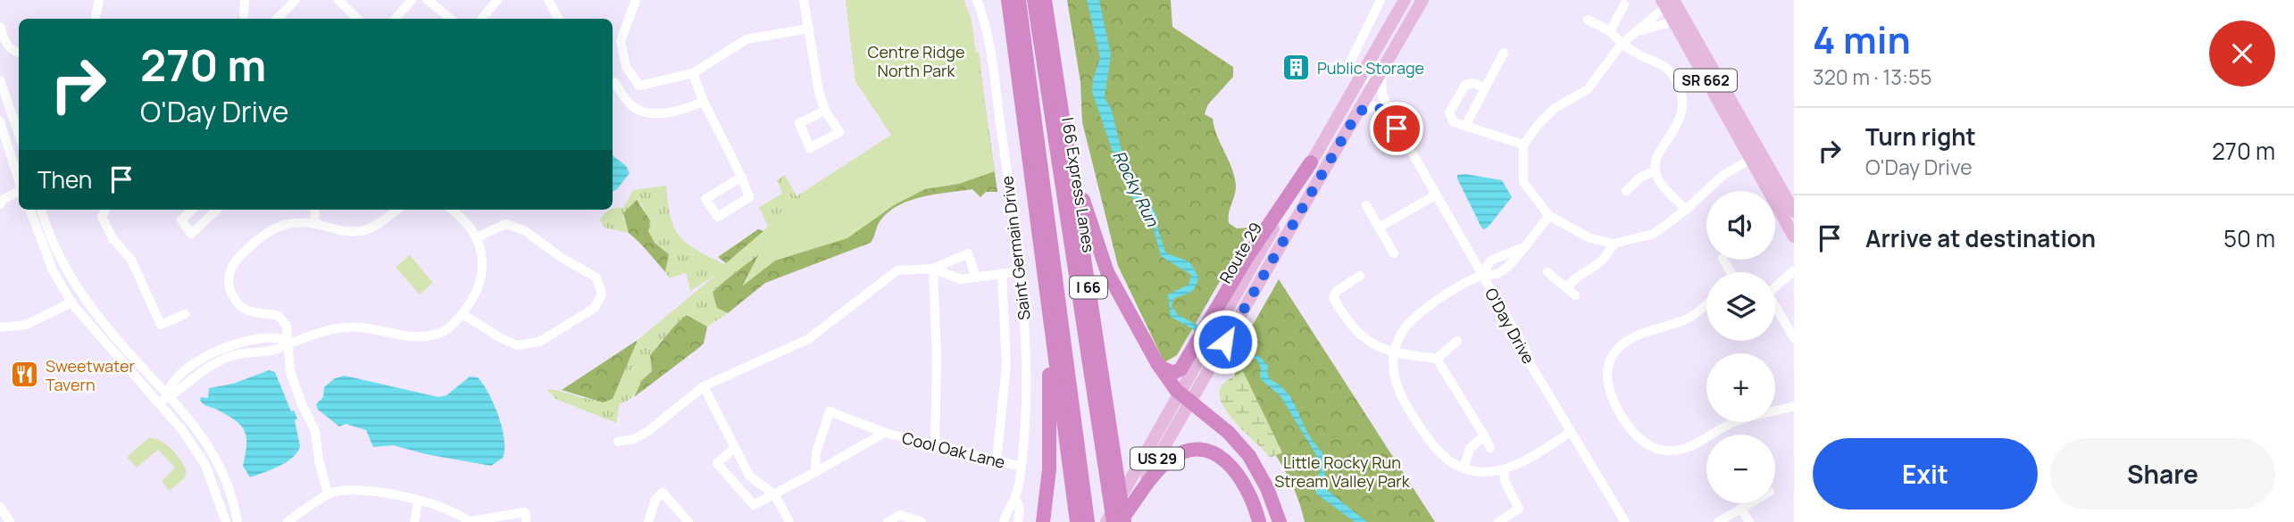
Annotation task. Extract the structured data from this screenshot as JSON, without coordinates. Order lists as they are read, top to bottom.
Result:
{
  "streets": {
    "highway": ["I 66 Express Lanes", "I 66"],
    "main road": ["SR 662", "Route 29", "US 29"],
    "street": ["Saint Germain Drive", "O'Day Drive", "Cool Oak Lane"]
  },
  "crossings": [
    ["I 66 Express Lanes", "Route 29"],
    ["I 66 Express Lanes", "I 66"],
    ["Saint Germain Drive", "Cool Oak Lane"],
    ["Route 29", "I 66"],
    ["Route 29", "O'Day Drive"]
  ],
  "water": ["Rocky Run"],
  "parks": ["Centre Ridge North Park", "Little Rocky Run Stream Valley Park"],
  "places": {
    "building": ["Public Storage"],
    "restaurant": ["Sweetwater Tavern"]
  },
  "page": {
    "heading": ["4 min", "320 m · 13:55"],
    "turn": ["270 m", "O'Day Drive"],
    "list": [
      {
        "name": "Turn right",
        "note": "O'Day Drive",
        "value": "270 m"
      },
      {
        "name": "Arrive at destination",
        "value": "50 m"
      }
    ],
    "then": "Then",
    "map_buttons": ["+", "−"],
    "buttons": ["Exit", "Share"]
  }
}
